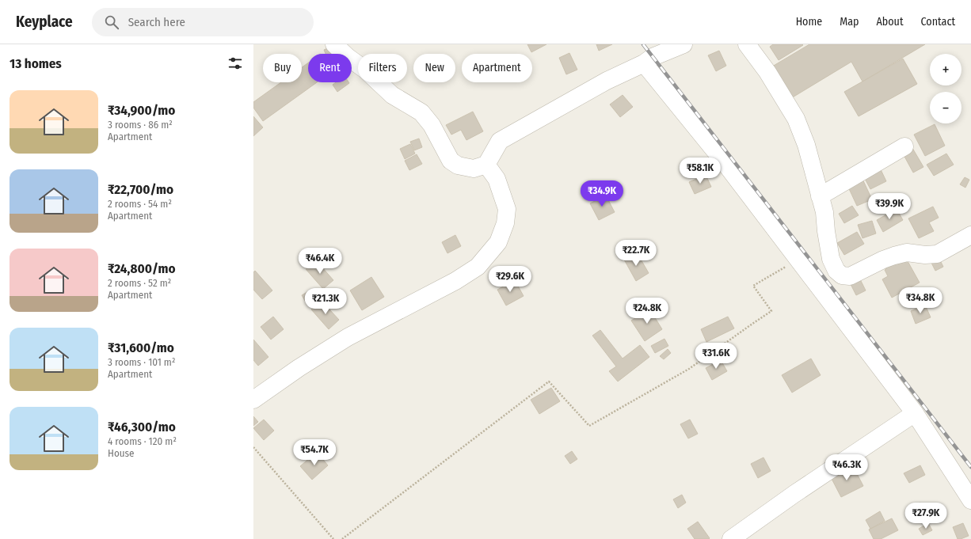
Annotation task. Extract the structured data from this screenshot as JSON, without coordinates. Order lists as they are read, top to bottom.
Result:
{
  "page": {
    "header": "Keyplace",
    "search": "Search here",
    "nav": [
      "Home",
      "Map",
      "About",
      "Contact"
    ],
    "heading": "13 homes",
    "map_buttons": ["+", "−"],
    "chip": [
      "Buy",
      "Rent",
      "Filters",
      "New",
      "Apartment"
    ],
    "list": [
      {
        "name": "₹34,900/mo",
        "note": "3 rooms · 86 m² · Apartment"
      },
      {
        "name": "₹22,700/mo",
        "note": "2 rooms · 54 m² · Apartment"
      },
      {
        "name": "₹24,800/mo",
        "note": "2 rooms · 52 m² · Apartment"
      },
      {
        "name": "₹31,600/mo",
        "note": "3 rooms · 101 m² · Apartment"
      },
      {
        "name": "₹46,300/mo",
        "note": "4 rooms · 120 m² · House"
      }
    ],
    "price": [
      "₹58.1K",
      "₹34.9K",
      "₹39.9K",
      "₹22.7K",
      "₹46.4K",
      "₹29.6K",
      "₹34.8K",
      "₹21.3K",
      "₹24.8K",
      "₹31.6K",
      "₹54.7K",
      "₹46.3K",
      "₹27.9K"
    ]
  }
}
